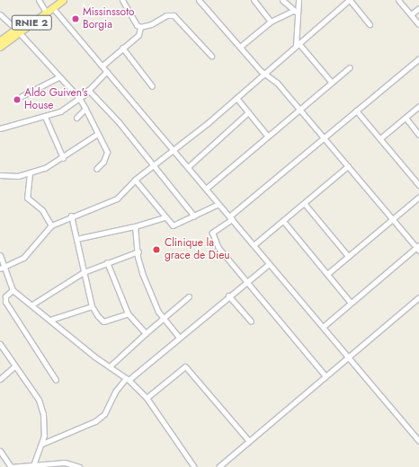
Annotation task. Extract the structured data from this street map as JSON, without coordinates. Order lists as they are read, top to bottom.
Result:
{
  "streets": {
    "highway": ["RNIE 2"]
  },
  "places": ["Missinssoto Borgia", "Aldo Guiven's House", "Clinique la grace de Dieu"]
}
